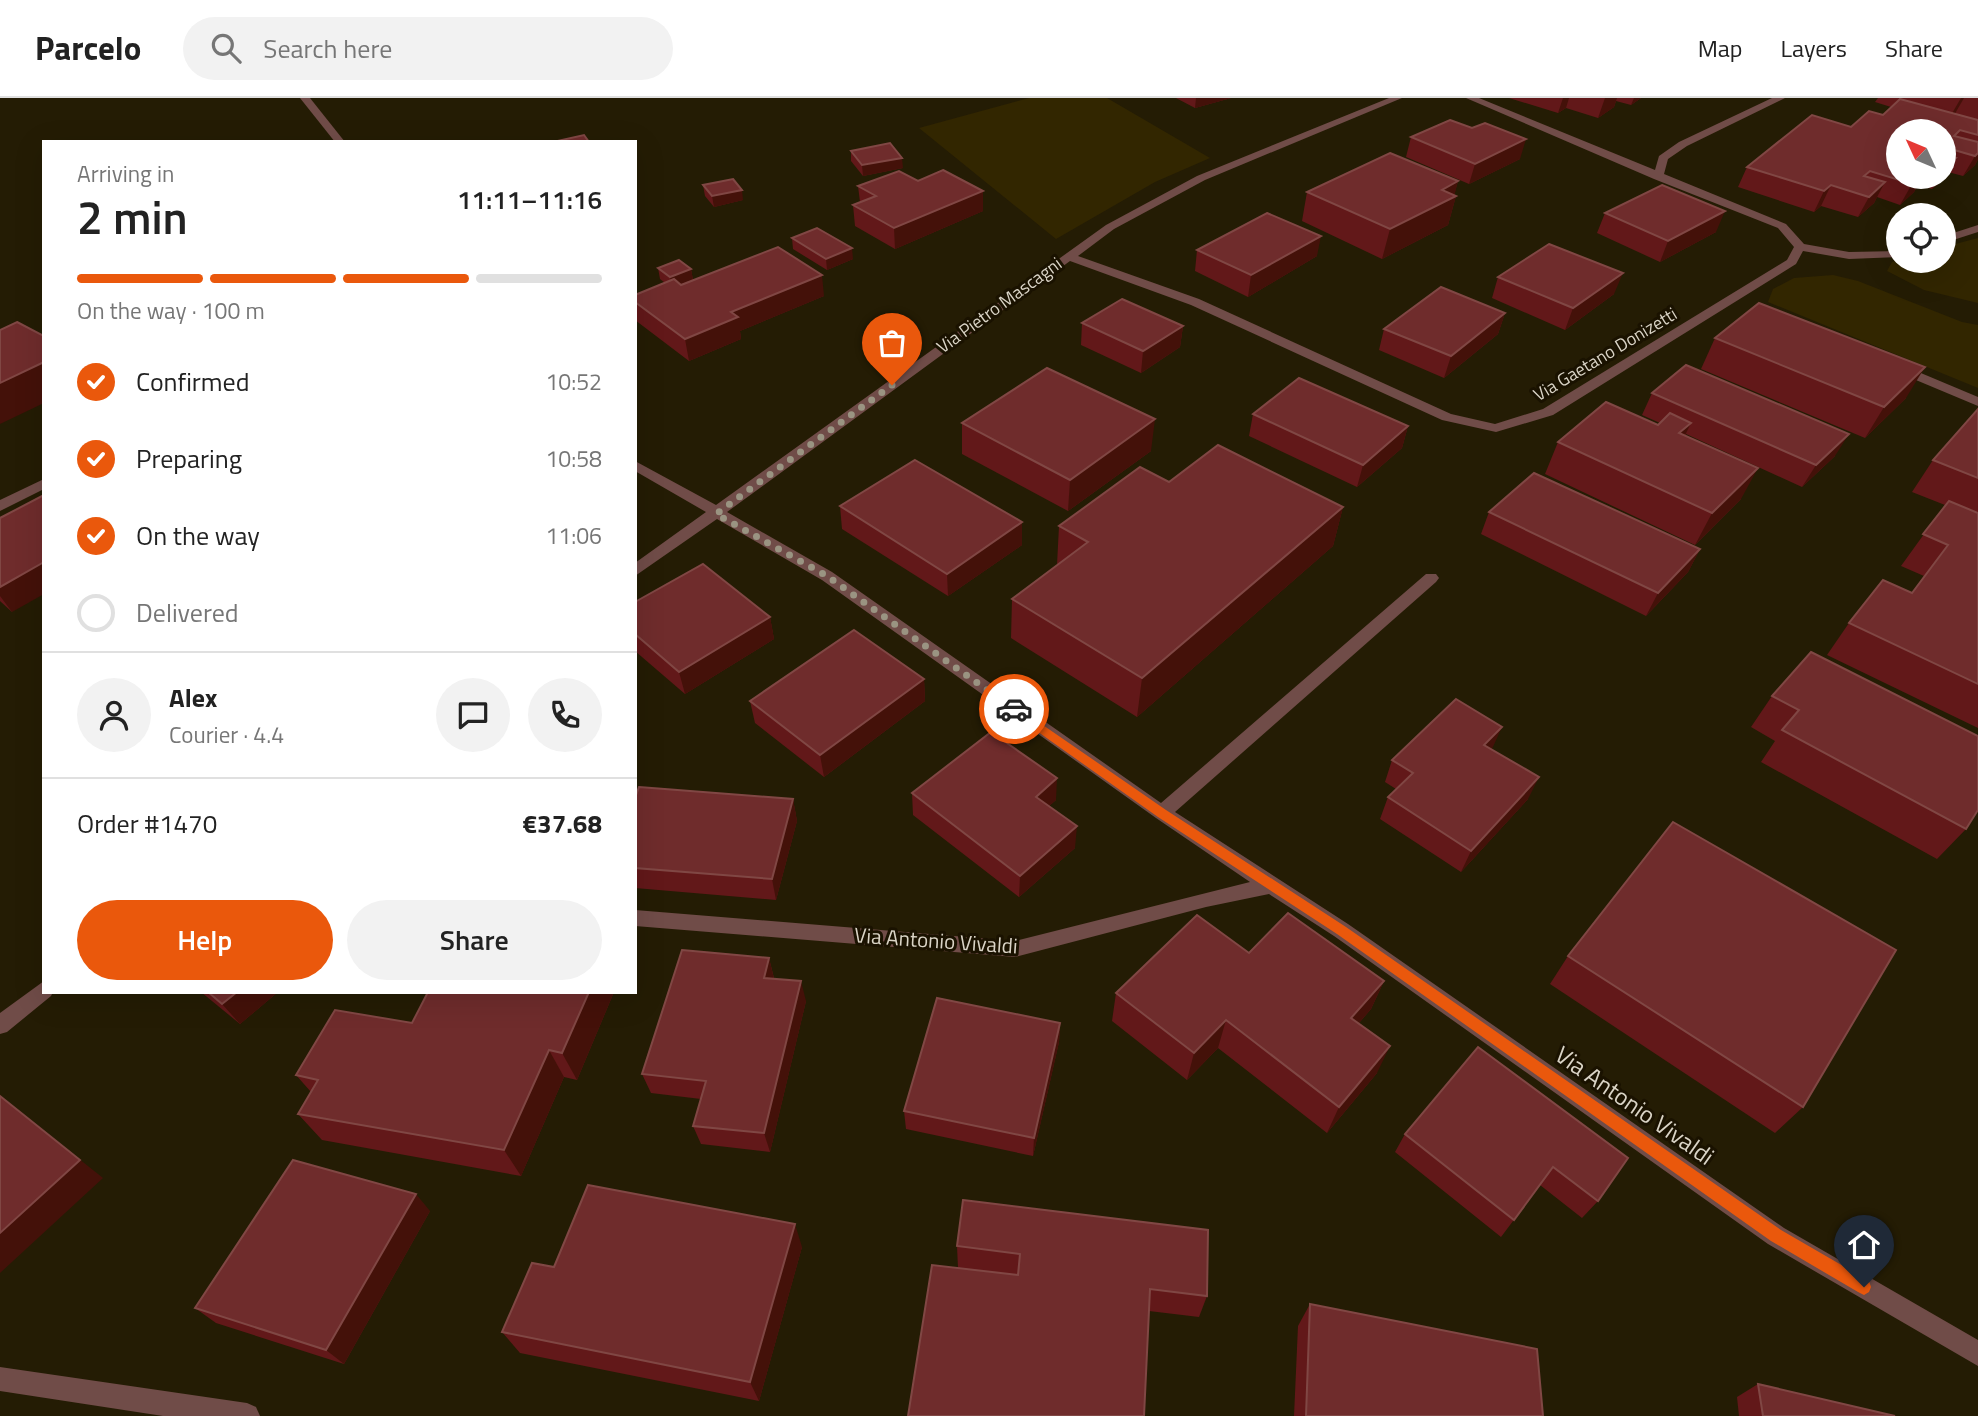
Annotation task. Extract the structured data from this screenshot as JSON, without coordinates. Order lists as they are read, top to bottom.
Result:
{
  "streets": {
    "street": ["Via Pietro Mascagni", "Via Gaetano Donizetti", "Via Antonio Vivaldi"]
  },
  "crossings": [
    ["Via Pietro Mascagni", "Via Gaetano Donizetti"],
    ["Via Pietro Mascagni", "Via Antonio Vivaldi"]
  ],
  "north": "top left",
  "page": {
    "header": "Parcelo",
    "search": "Search here",
    "nav": ["Map", "Layers", "Share"],
    "heading": ["2 min", "Arriving in", "11:11–11:16"],
    "panel": [
      "Alex",
      "Courier · 4.4",
      "Order #1470",
      "€37.68"
    ],
    "bar": "On the way · 100 m",
    "list": [
      ["Confirmed", "10:52"],
      ["Preparing", "10:58"],
      ["On the way", "11:06"],
      "Delivered"
    ],
    "buttons": ["Help", "Share"]
  }
}
